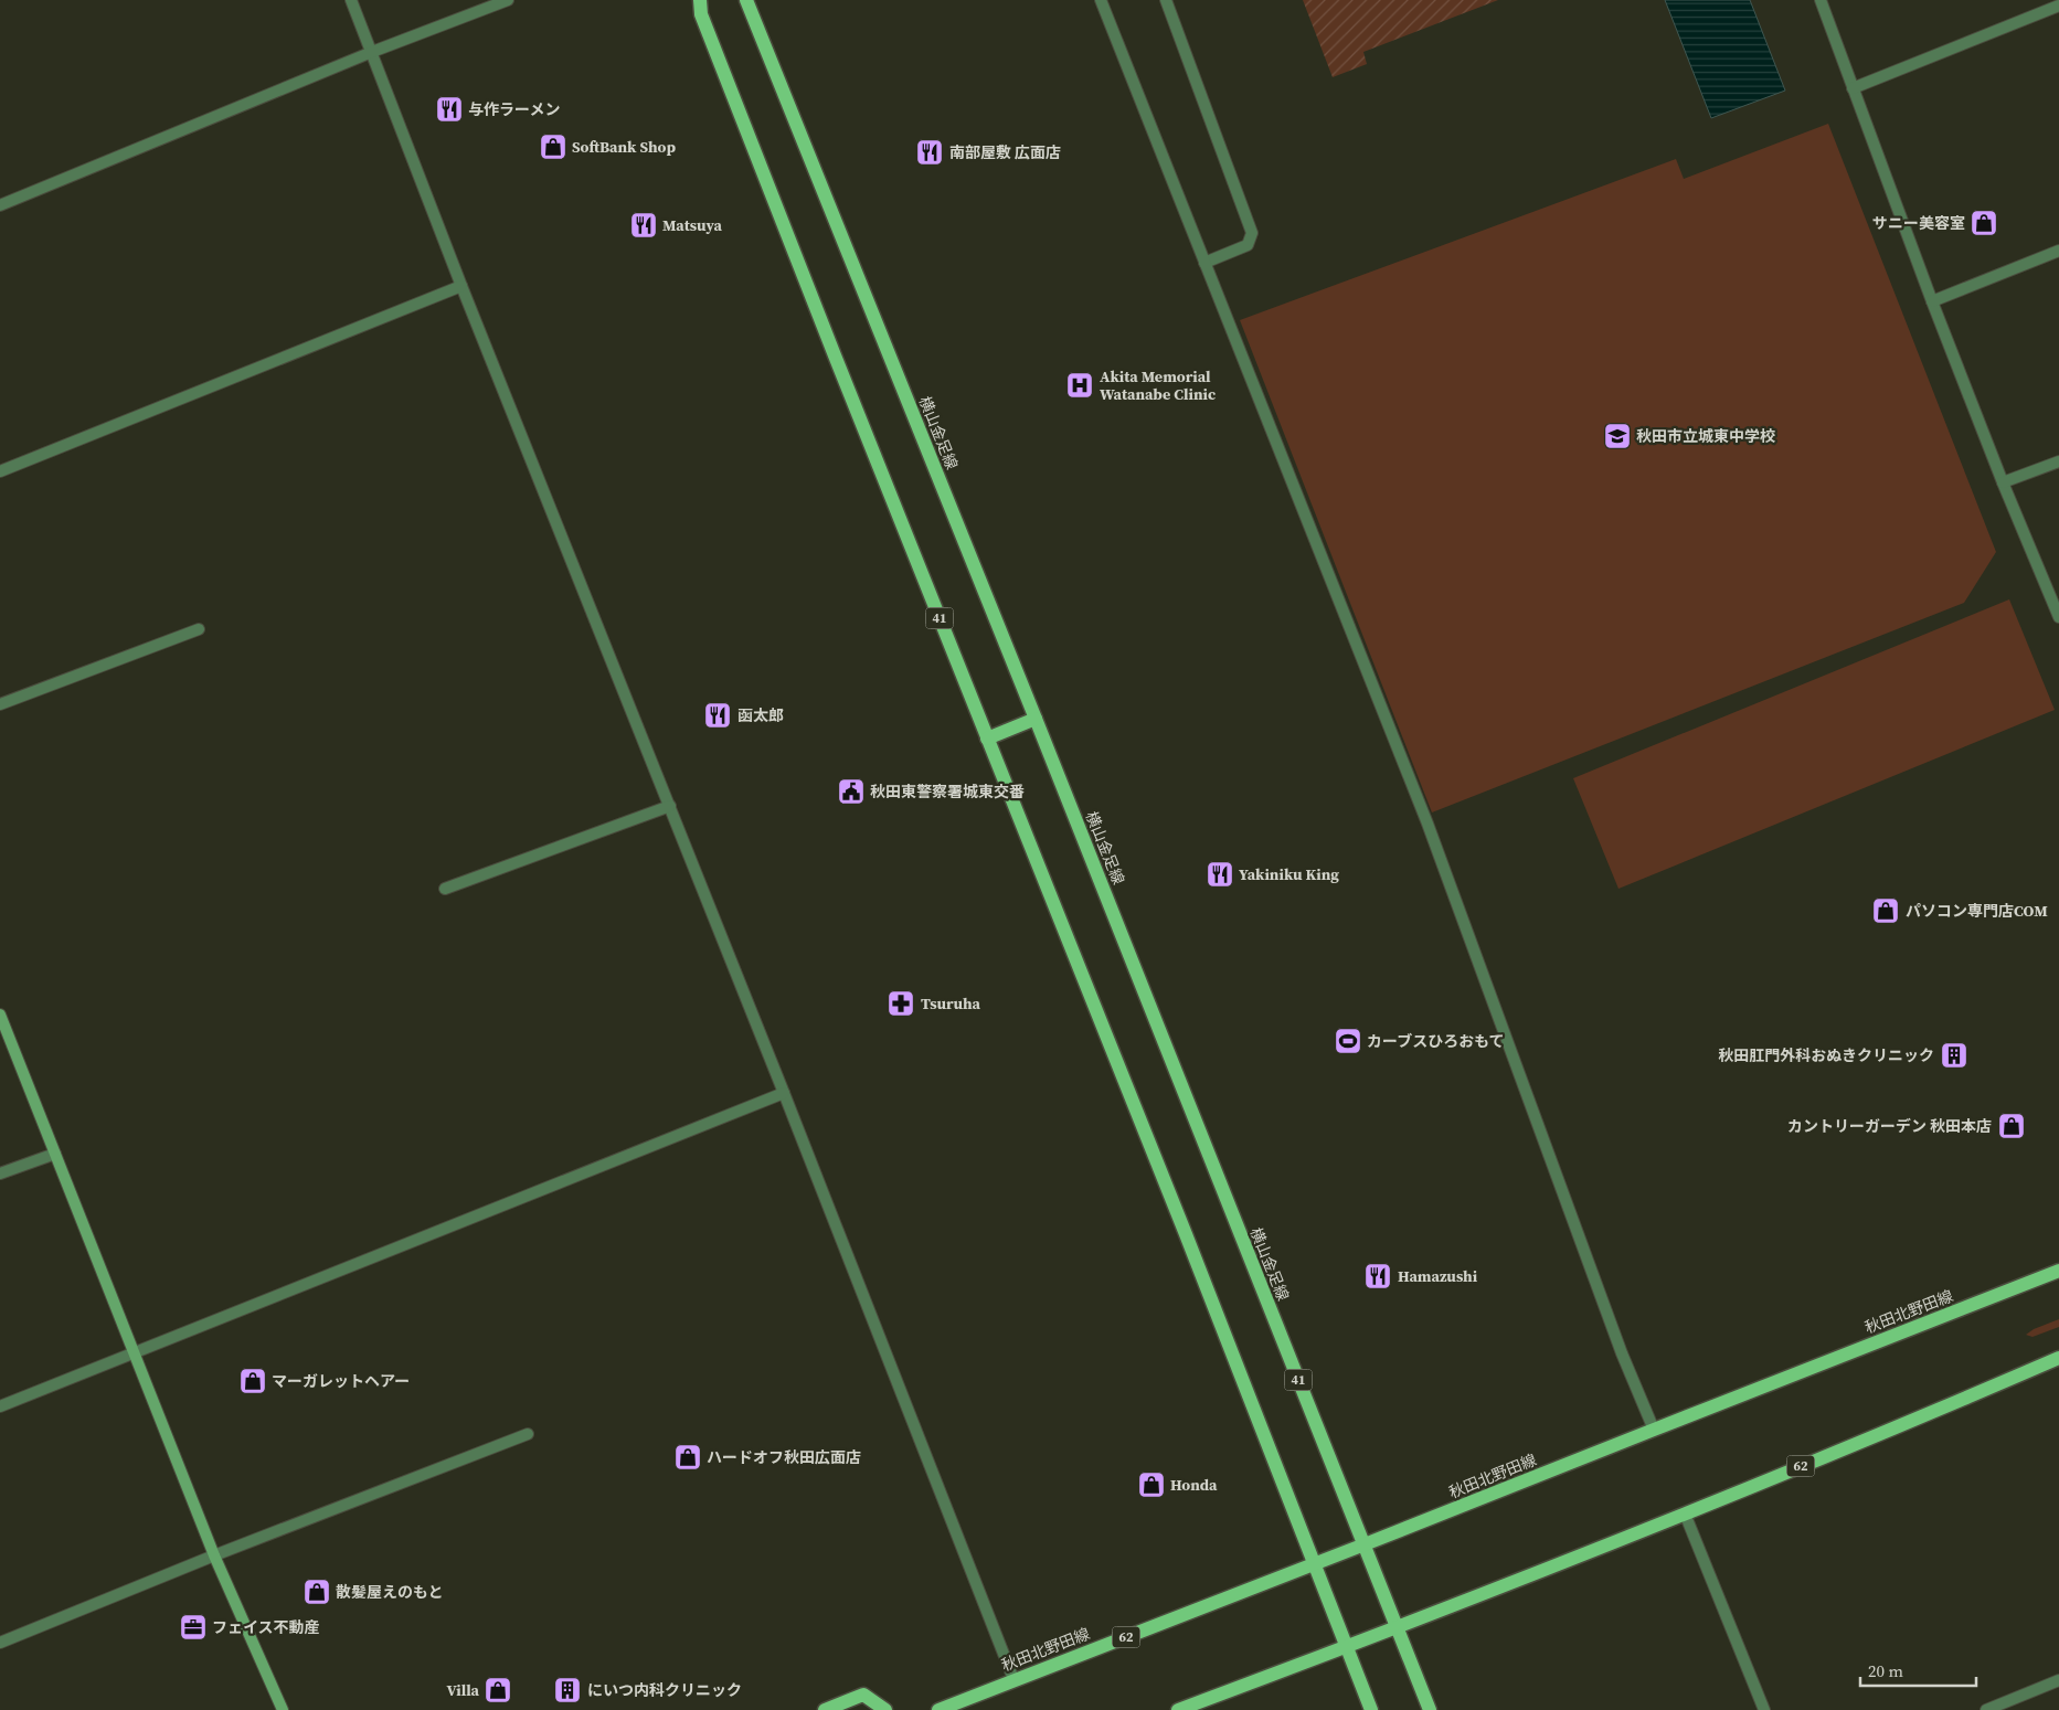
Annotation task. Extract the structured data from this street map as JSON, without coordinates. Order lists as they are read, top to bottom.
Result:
{
  "streets": {
    "main road": [
      "横山金足線",
      "41",
      "秋田北野田線",
      "62"
    ]
  },
  "crossings": [
    ["横山金足線", "秋田北野田線"],
    ["横山金足線", "62"],
    ["41", "秋田北野田線"],
    ["41", "62"]
  ],
  "places": {
    "restaurant": [
      "与作ラーメン",
      "南部屋敷 広面店",
      "Matsuya",
      "函太郎",
      "Yakiniku King",
      "Hamazushi"
    ],
    "shop": [
      "SoftBank Shop",
      "サニー美容室",
      "パソコン専門店COM",
      "カントリーガーデン 秋田本店",
      "マーガレットヘアー",
      "ハードオフ秋田広面店",
      "Honda",
      "散髪屋えのもと",
      "Villa"
    ],
    "hospital": ["Akita Memorial Watanabe Clinic"],
    "school or university": ["秋田市立城東中学校"],
    "public building": ["秋田東警察署城東交番"],
    "pharmacy": ["Tsuruha"],
    "sports": ["カーブスひろおもて"],
    "building": ["秋田肛門外科おぬきクリニック", "にいつ内科クリニック"],
    "office": ["フェイス不動産"]
  },
  "scale_bar": "20 m"
}
